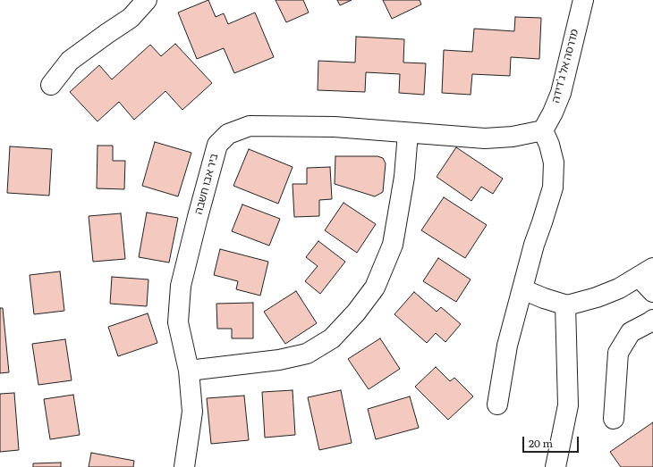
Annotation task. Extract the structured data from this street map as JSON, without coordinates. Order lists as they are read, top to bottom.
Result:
{
  "streets": {
    "street": ["מדרסה אל ג'דידה", "ביר אבו חשבה"]
  },
  "crossings": [
    ["מדרסה אל ג'דידה", "ביר אבו חשבה"]
  ],
  "scale_bar": "20 m"
}
